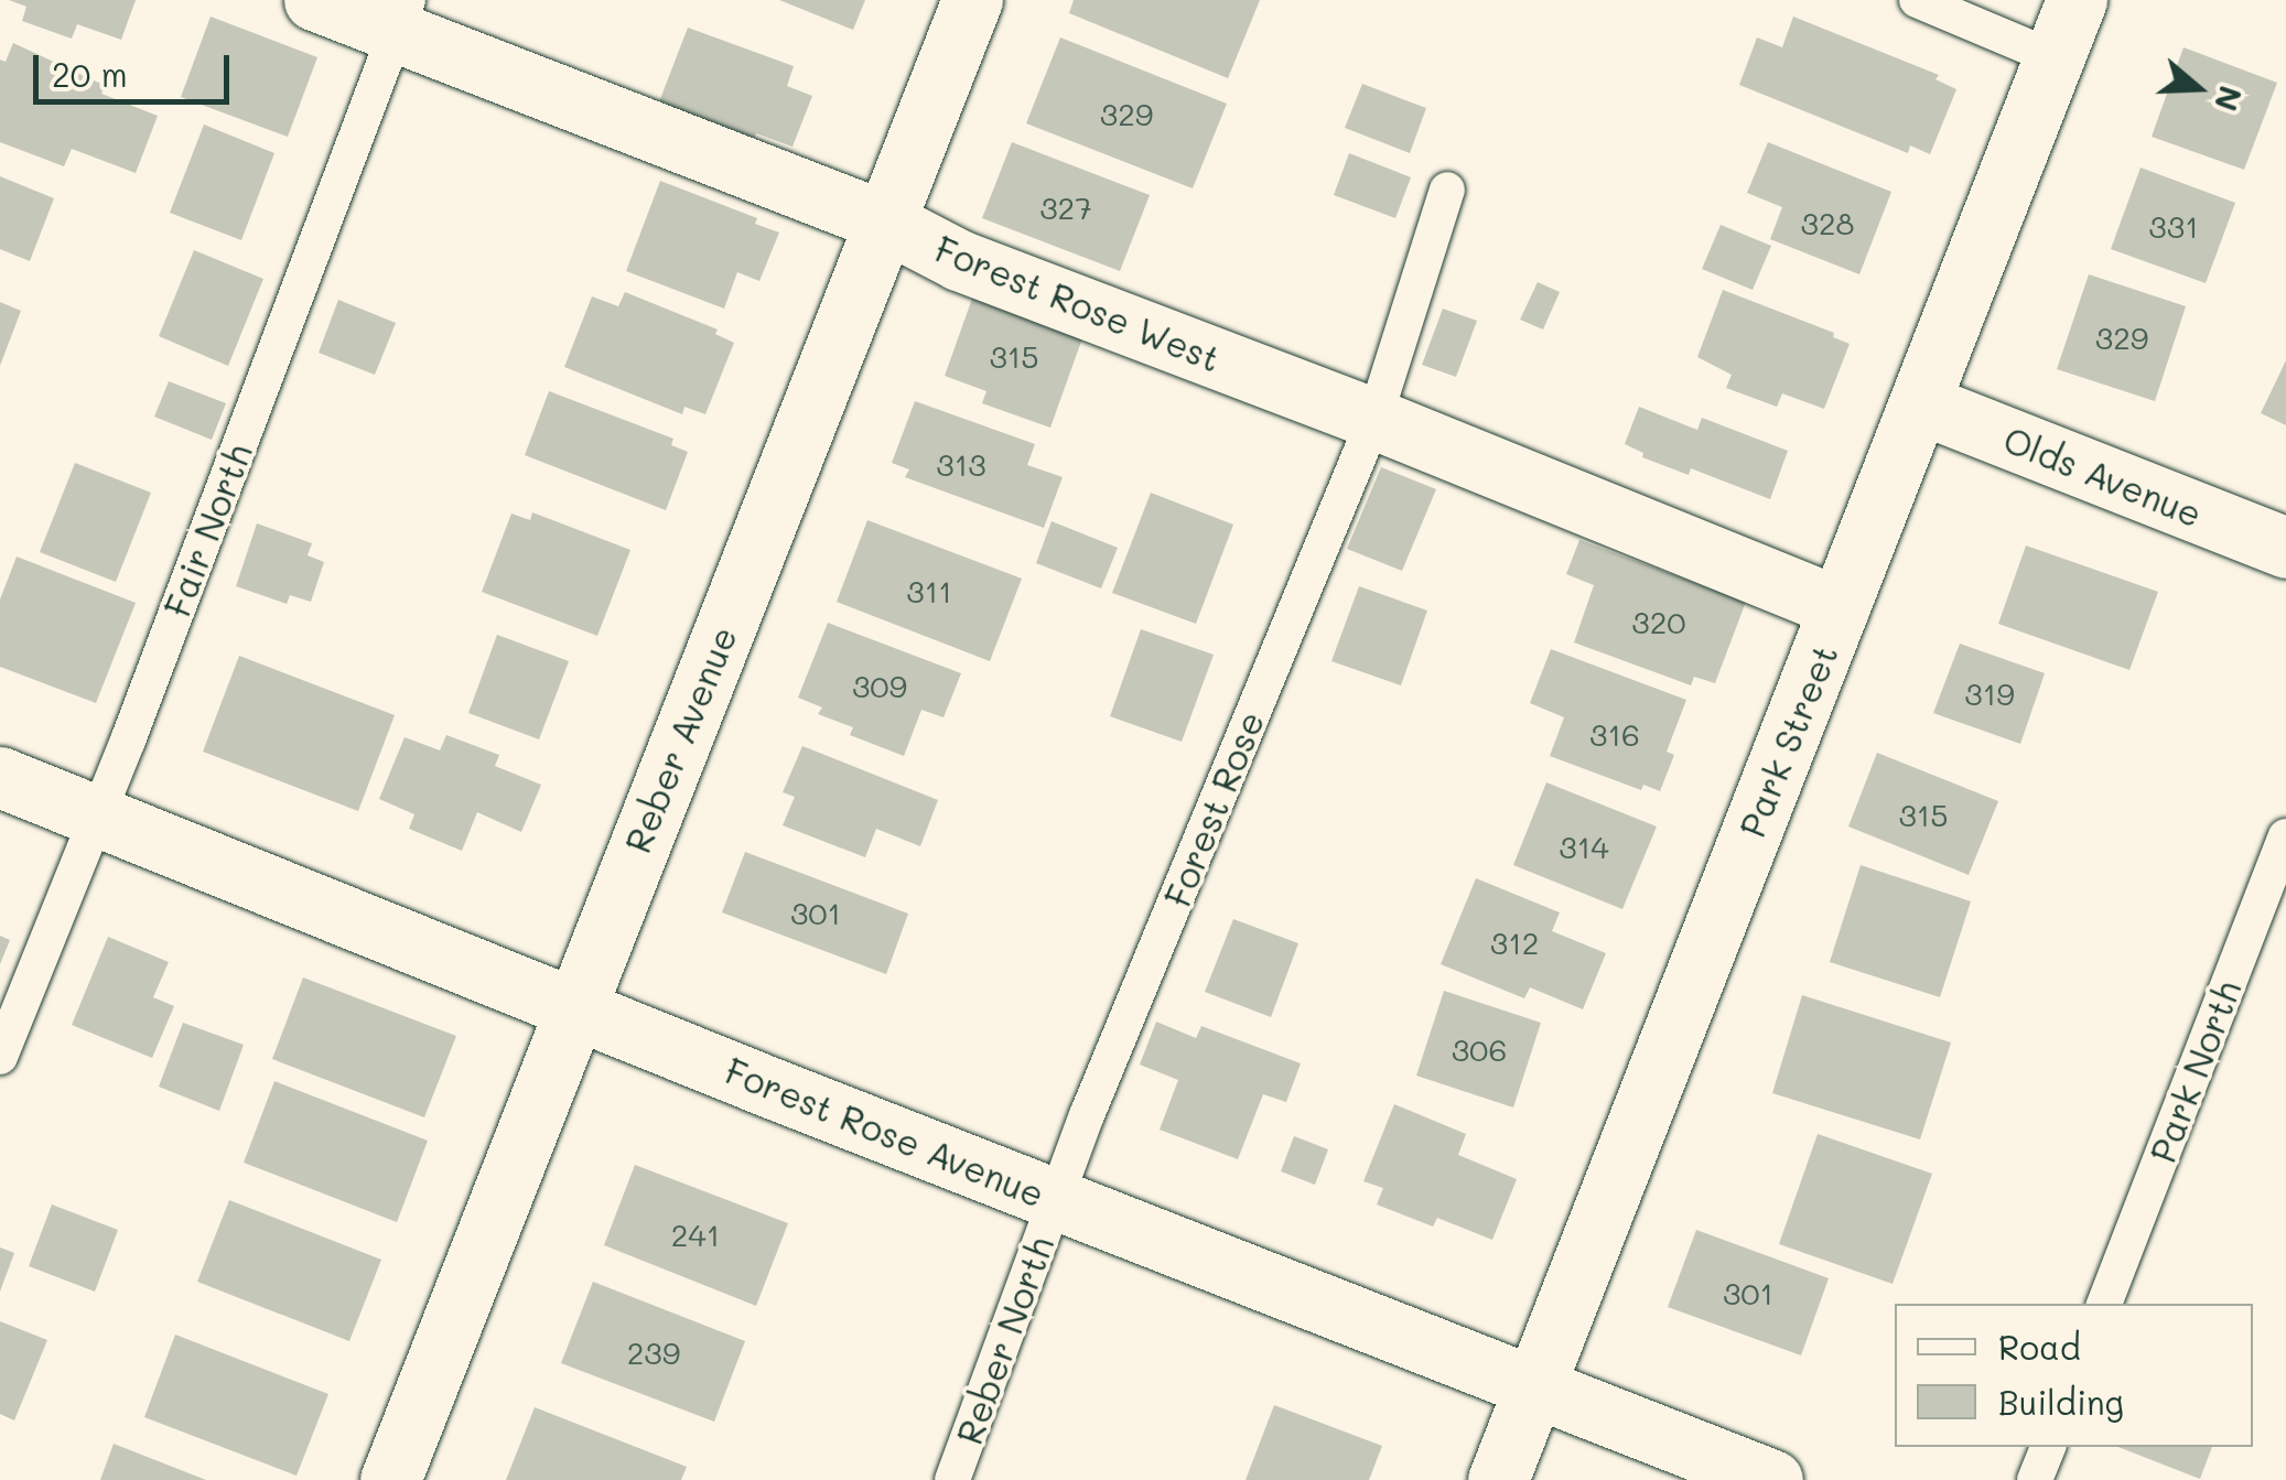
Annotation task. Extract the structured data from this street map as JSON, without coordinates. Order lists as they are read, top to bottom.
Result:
{
  "streets": {
    "street": [
      "Forest Rose West",
      "Olds Avenue",
      "Reber Avenue",
      "Park Street",
      "Forest Rose Avenue"
    ],
    "lane": [
      "Fair North",
      "Forest Rose",
      "Park North",
      "Reber North"
    ]
  },
  "crossings": [
    ["Forest Rose West", "Fair North"],
    ["Forest Rose West", "Reber Avenue"],
    ["Forest Rose West", "Park Street"],
    ["Forest Rose West", "Forest Rose"],
    ["Olds Avenue", "Park Street"],
    ["Fair North", "Forest Rose Avenue"],
    ["Reber Avenue", "Forest Rose Avenue"],
    ["Park Street", "Forest Rose Avenue"],
    ["Forest Rose", "Forest Rose Avenue"],
    ["Forest Rose", "Reber North"],
    ["Forest Rose Avenue", "Reber North"]
  ],
  "house_numbers": [
    "329",
    "327",
    "328",
    "331",
    "329",
    "315",
    "313",
    "311",
    "320",
    "309",
    "319",
    "316",
    "315",
    "314",
    "301",
    "312",
    "306",
    "241",
    "301",
    "239"
  ],
  "legend": ["Road", "Building"],
  "scale_bar": "20 m",
  "north": "right"
}
